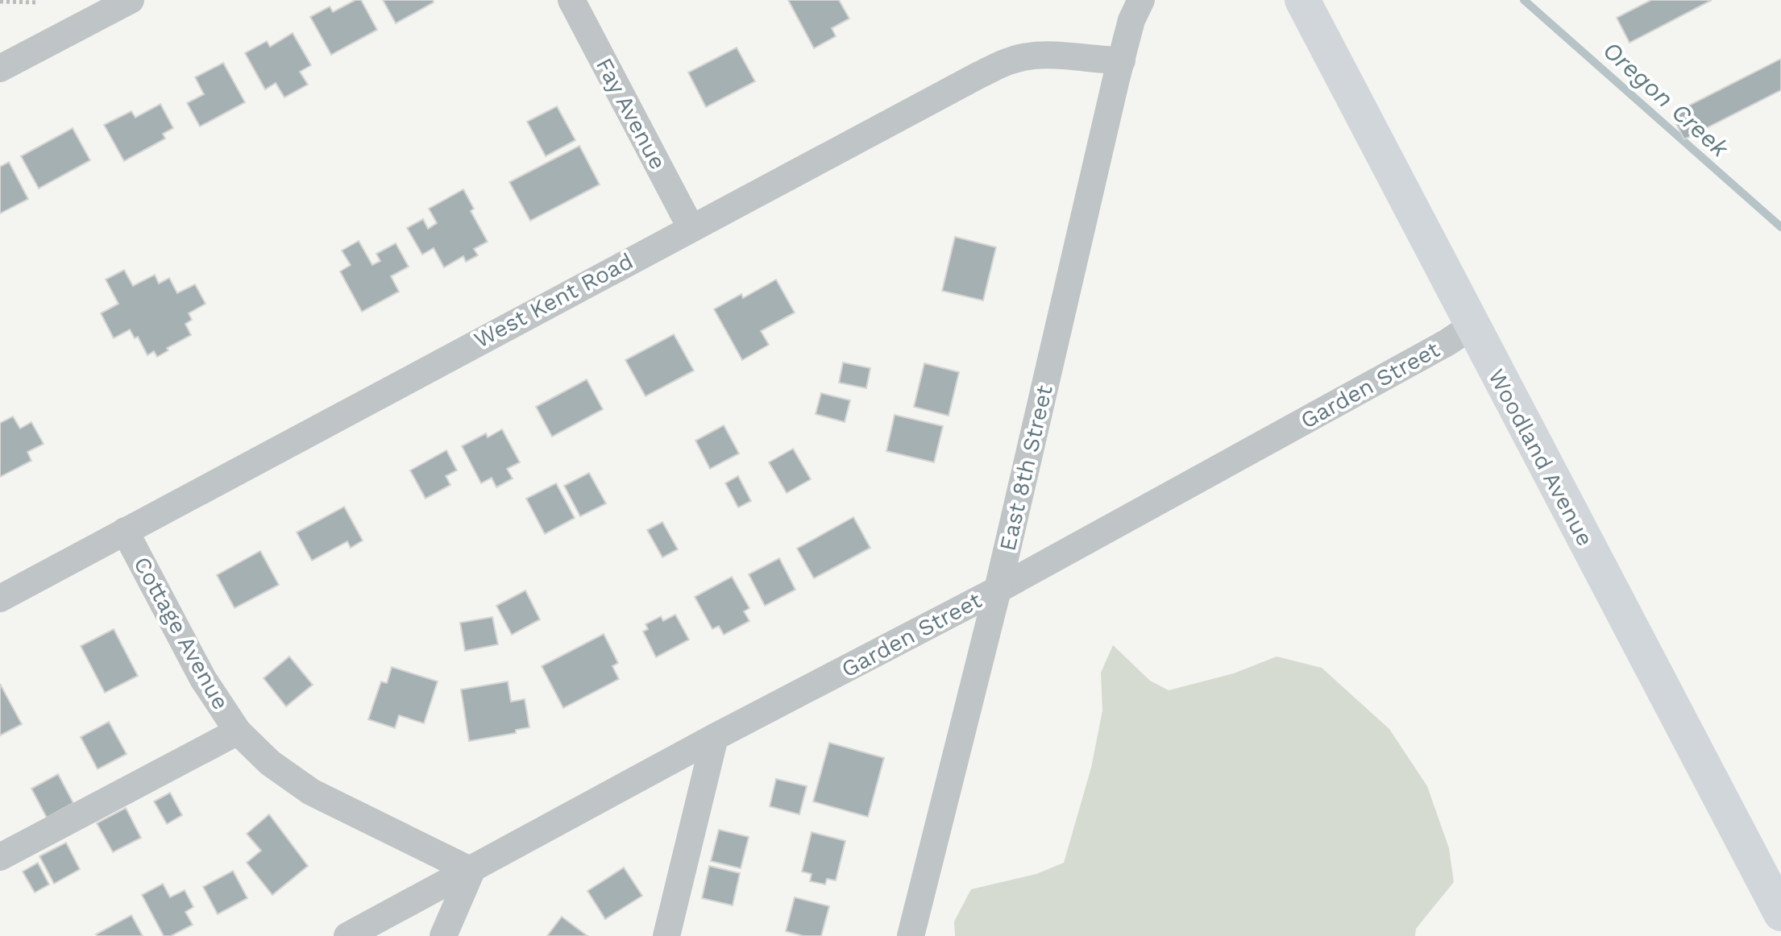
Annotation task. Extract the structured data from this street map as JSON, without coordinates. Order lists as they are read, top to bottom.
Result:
{
  "streets": {
    "main road": ["Woodland Avenue"],
    "street": [
      "Fay Avenue",
      "West Kent Road",
      "Garden Street",
      "East 8th Street",
      "Cottage Avenue"
    ]
  },
  "crossings": [
    ["Fay Avenue", "West Kent Road"],
    ["West Kent Road", "East 8th Street"],
    ["West Kent Road", "Cottage Avenue"],
    ["Garden Street", "Woodland Avenue"],
    ["Garden Street", "East 8th Street"],
    ["Garden Street", "Cottage Avenue"]
  ],
  "water": ["Oregon Creek"]
}
